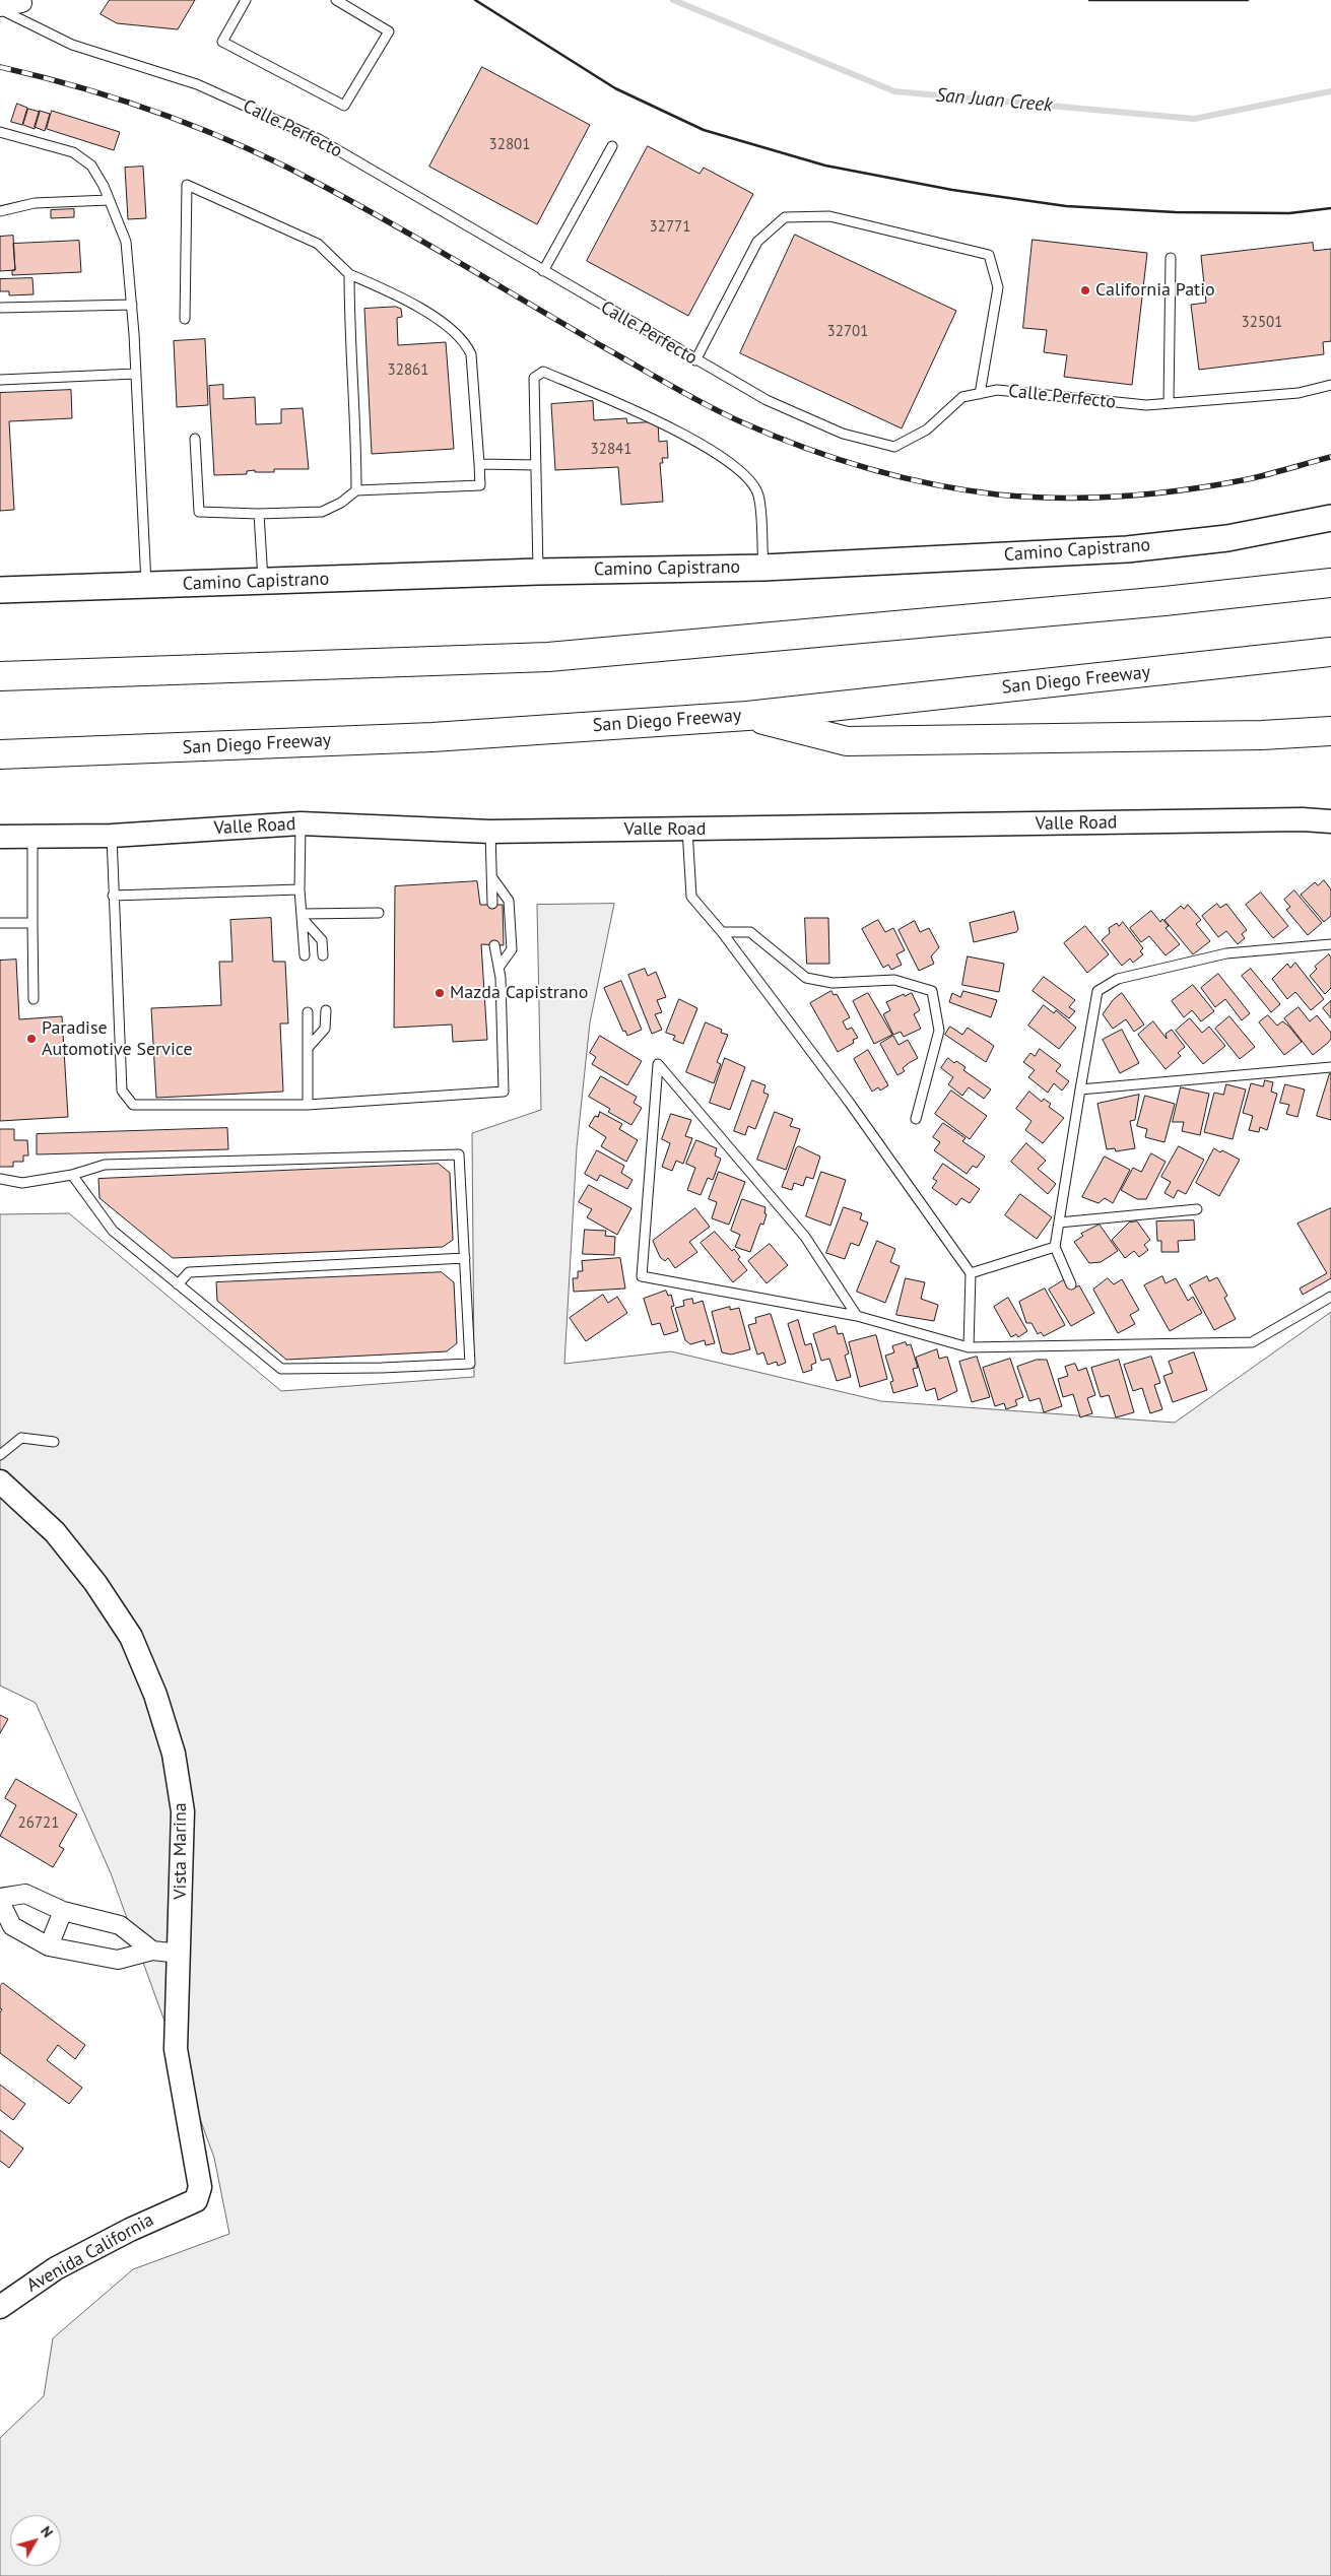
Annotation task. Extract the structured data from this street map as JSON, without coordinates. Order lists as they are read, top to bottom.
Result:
{
  "streets": {
    "highway": ["San Diego Freeway"],
    "main road": ["Camino Capistrano"],
    "street": [
      "Calle Perfecto",
      "Valle Road",
      "Vista Marina",
      "Avenida California"
    ]
  },
  "crossings": [
    ["Vista Marina", "Avenida California"]
  ],
  "water": ["San Juan Creek"],
  "places": ["California Patio", "Mazda Capistrano", "Paradise Automotive Service"],
  "house_numbers": [
    "32801",
    "32771",
    "32501",
    "32701",
    "32861",
    "32841",
    "26721"
  ],
  "north": "top right"
}
